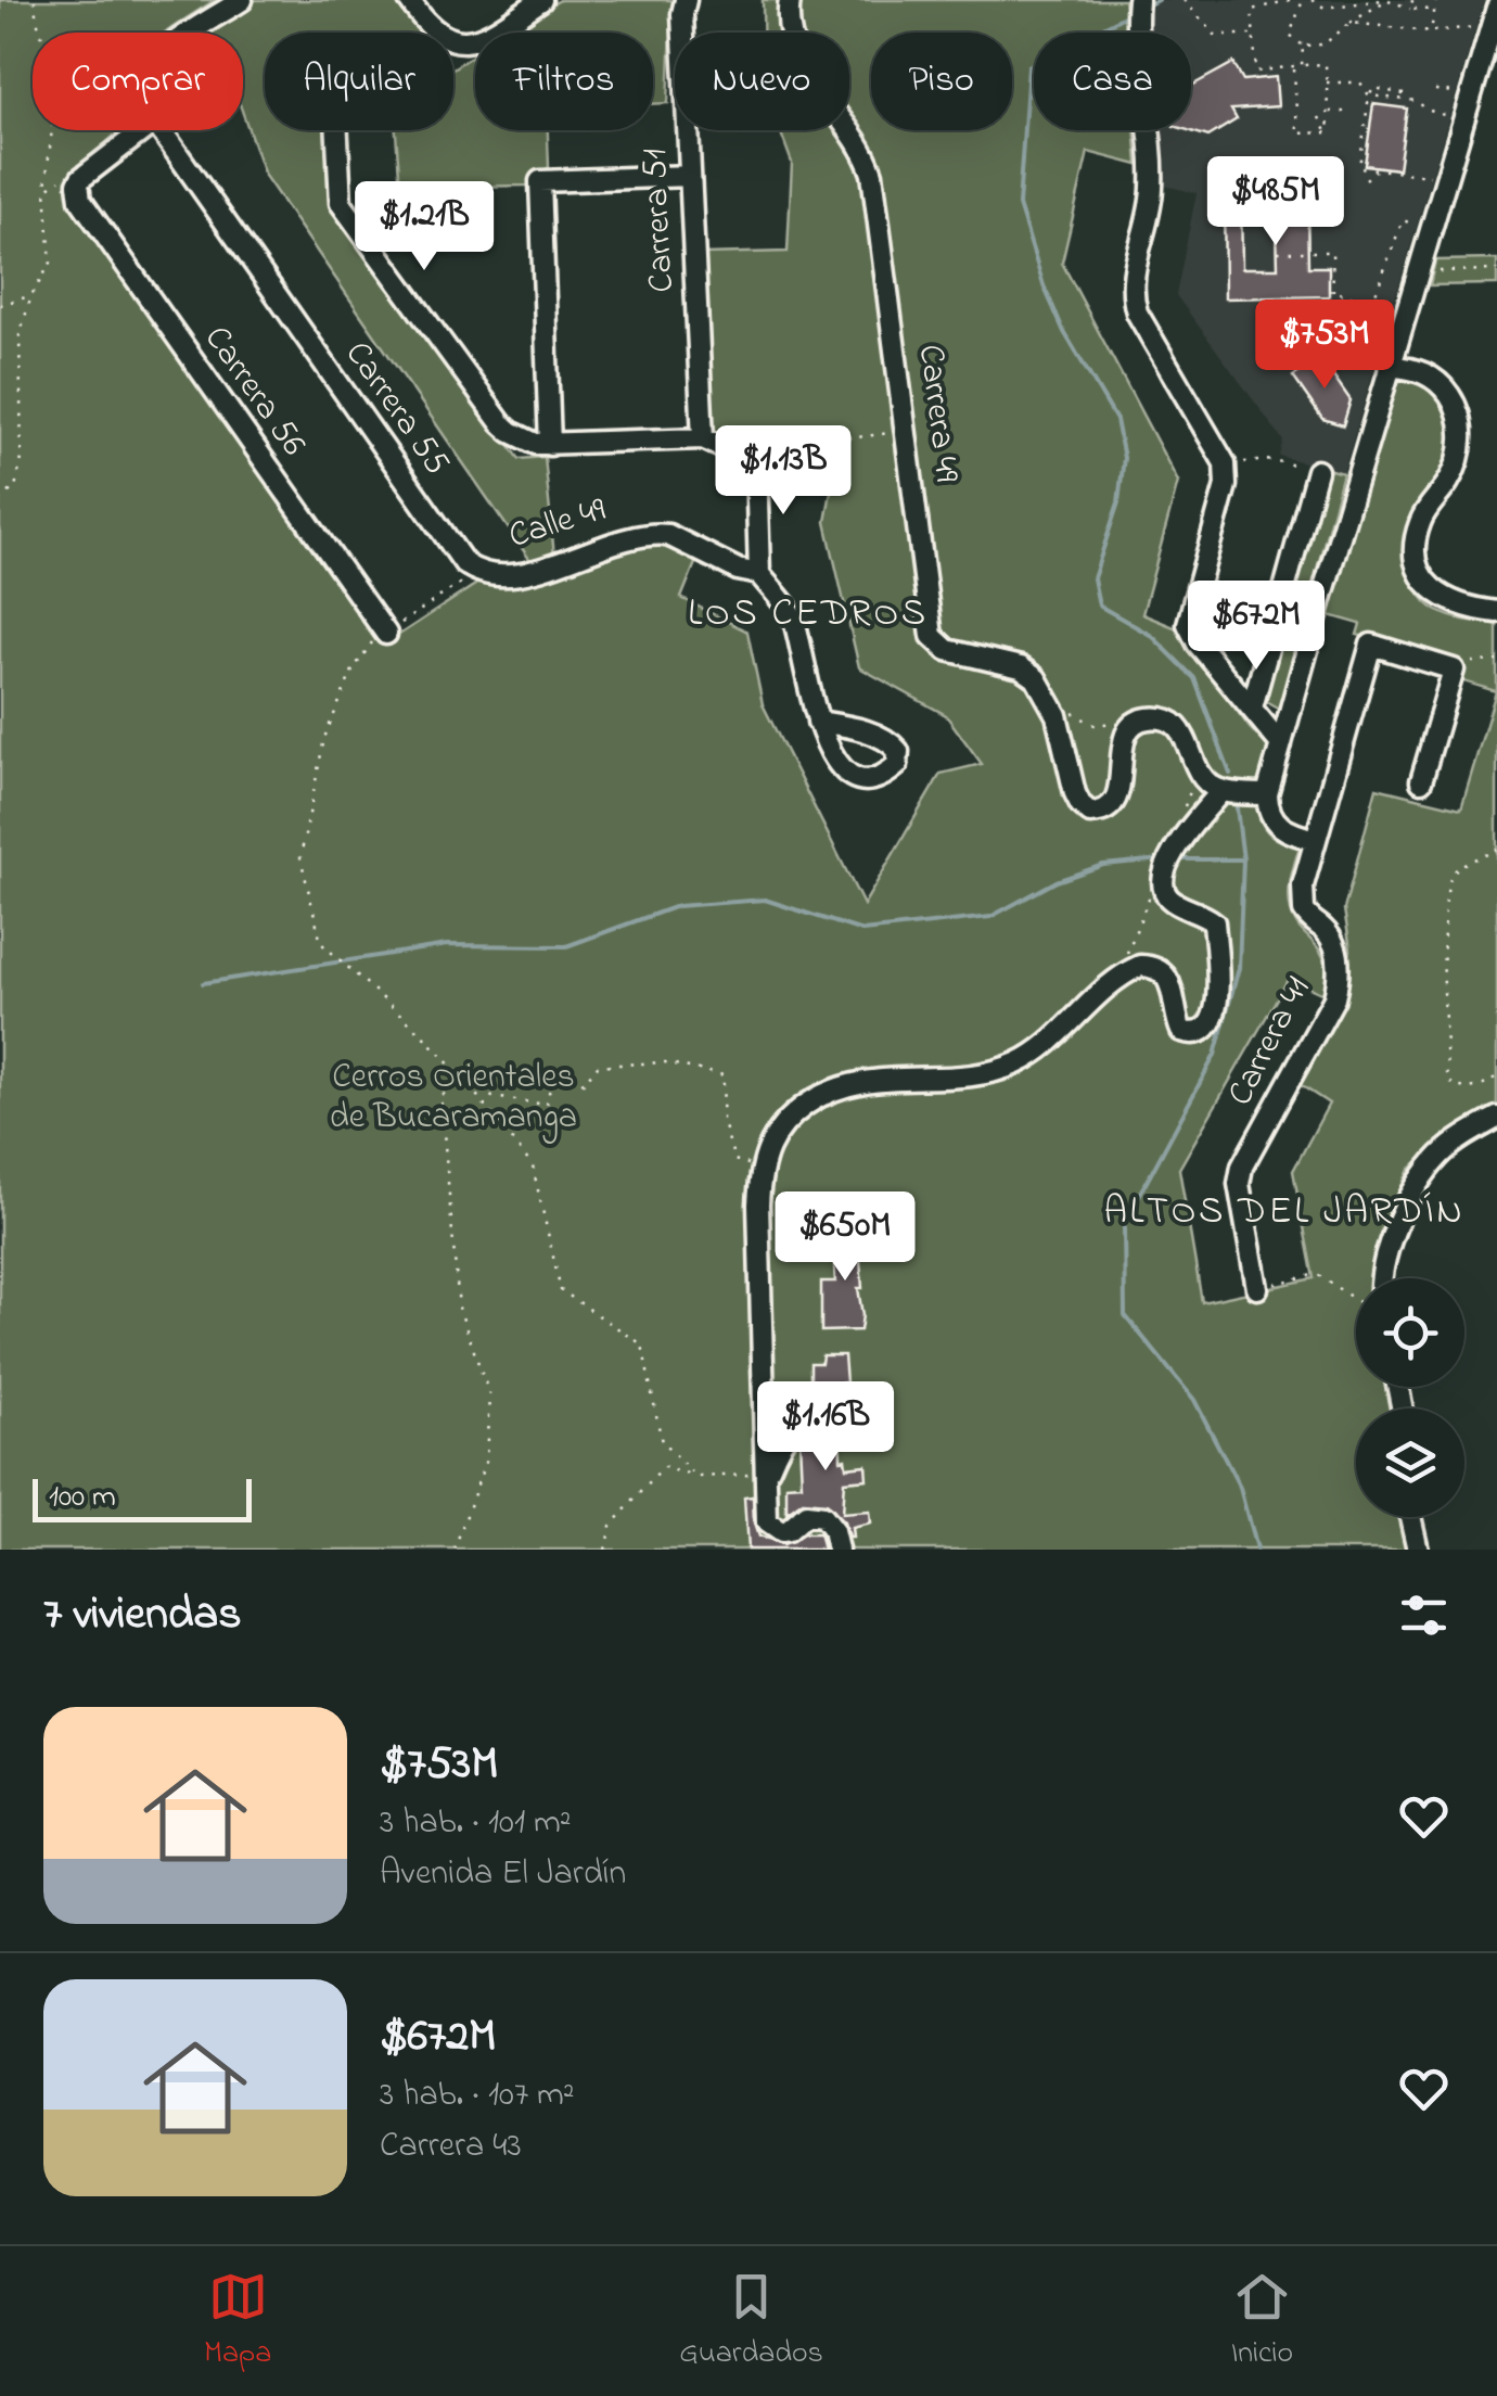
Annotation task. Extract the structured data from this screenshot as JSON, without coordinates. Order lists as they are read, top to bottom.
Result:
{
  "streets": {
    "street": [
      "Carrera 51",
      "Carrera 56",
      "Carrera 55",
      "Carrera 49",
      "Calle 49",
      "Carrera 41"
    ]
  },
  "crossings": [
    ["Carrera 56", "Calle 49"],
    ["Carrera 55", "Calle 49"]
  ],
  "districts": ["LOS CEDROS", "ALTOS DEL JARDÍN"],
  "parks": ["Cerros Orientales de Bucaramanga"],
  "scale_bar": "100 m",
  "page": {
    "chip": [
      "Comprar",
      "Alquilar",
      "Filtros",
      "Nuevo",
      "Piso",
      "Casa"
    ],
    "price": [
      "$485M",
      "$1.21B",
      "$753M",
      "$1.13B",
      "$672M",
      "$650M",
      "$1.16B"
    ],
    "scale": "100 m",
    "heading": "7 viviendas",
    "list": [
      {
        "name": "$753M",
        "note": "3 hab. · 101 m² · Avenida El Jardín"
      },
      {
        "name": "$672M",
        "note": "3 hab. · 107 m² · Carrera 43"
      }
    ],
    "tabs": ["Mapa", "Guardados", "Inicio"]
  }
}
